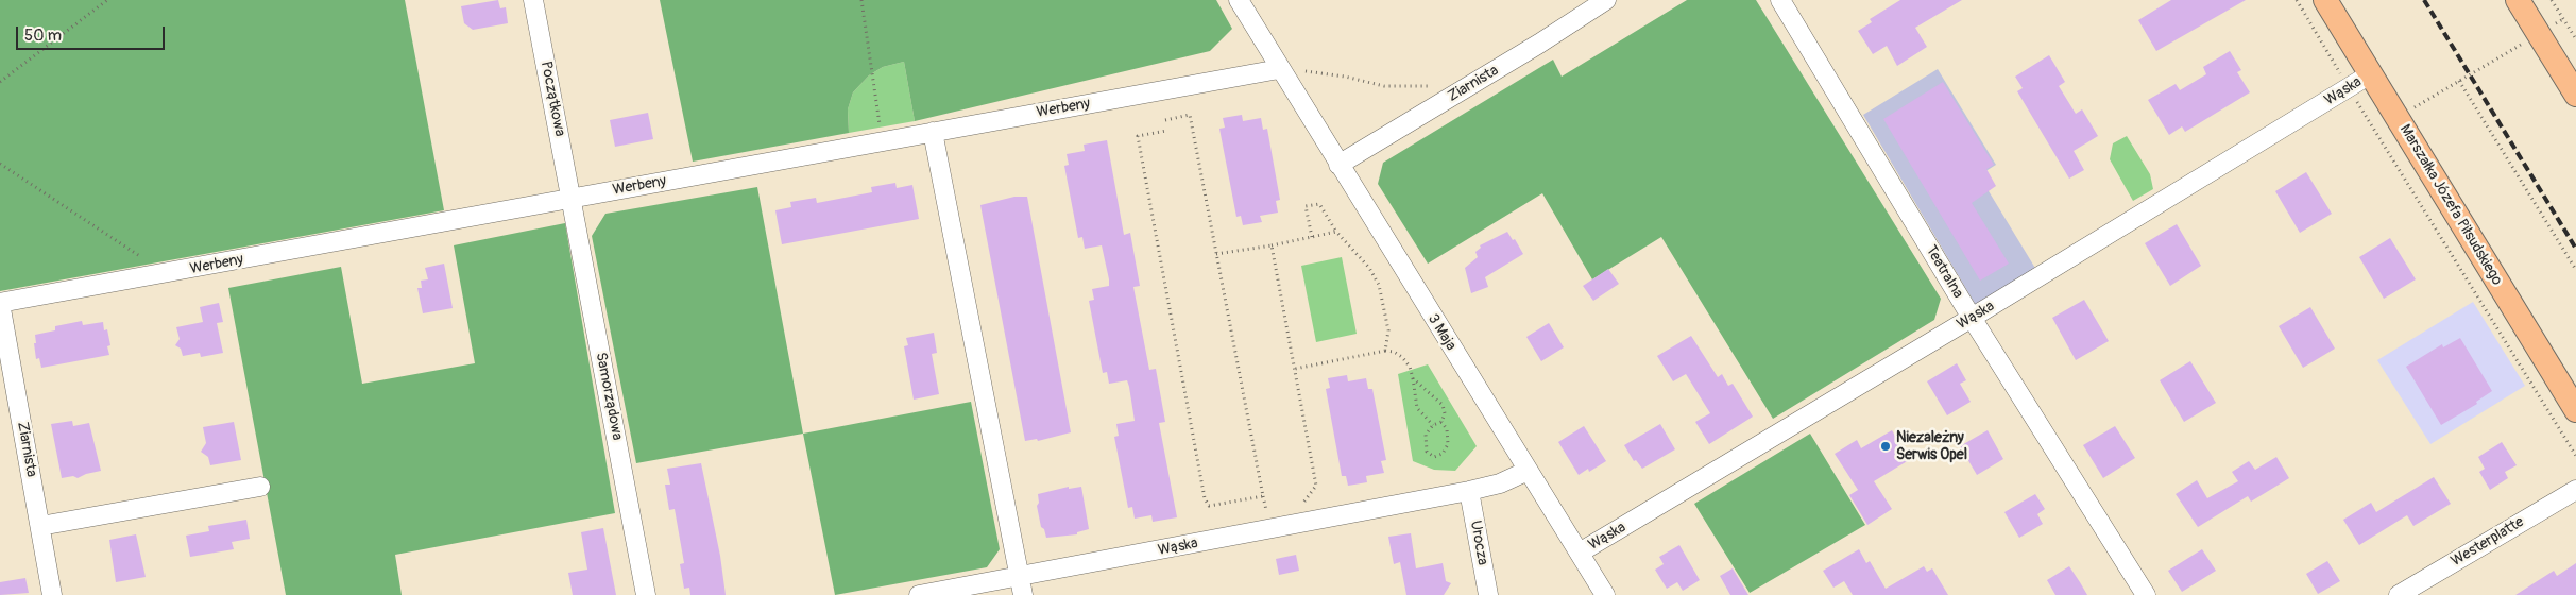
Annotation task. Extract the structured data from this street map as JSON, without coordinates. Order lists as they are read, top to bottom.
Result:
{
  "streets": {
    "main road": ["Marszałka Józefa Piłsudskiego"],
    "street": [
      "Ziarnista",
      "Wąska",
      "Początkowa",
      "Werbeny",
      "Teatralna",
      "3 Maja",
      "Samorządowa",
      "Westerplatte",
      "Urocza"
    ]
  },
  "crossings": [
    ["Ziarnista", "Werbeny"],
    ["Ziarnista", "3 Maja"],
    ["Wąska", "Marszałka Józefa Piłsudskiego"],
    ["Wąska", "Teatralna"],
    ["Wąska", "3 Maja"],
    ["Wąska", "Urocza"],
    ["Początkowa", "Werbeny"],
    ["Początkowa", "Samorządowa"],
    ["Werbeny", "3 Maja"],
    ["Werbeny", "Samorządowa"]
  ],
  "places": ["Niezależny Serwis Opel"],
  "scale_bar": "50 m"
}
